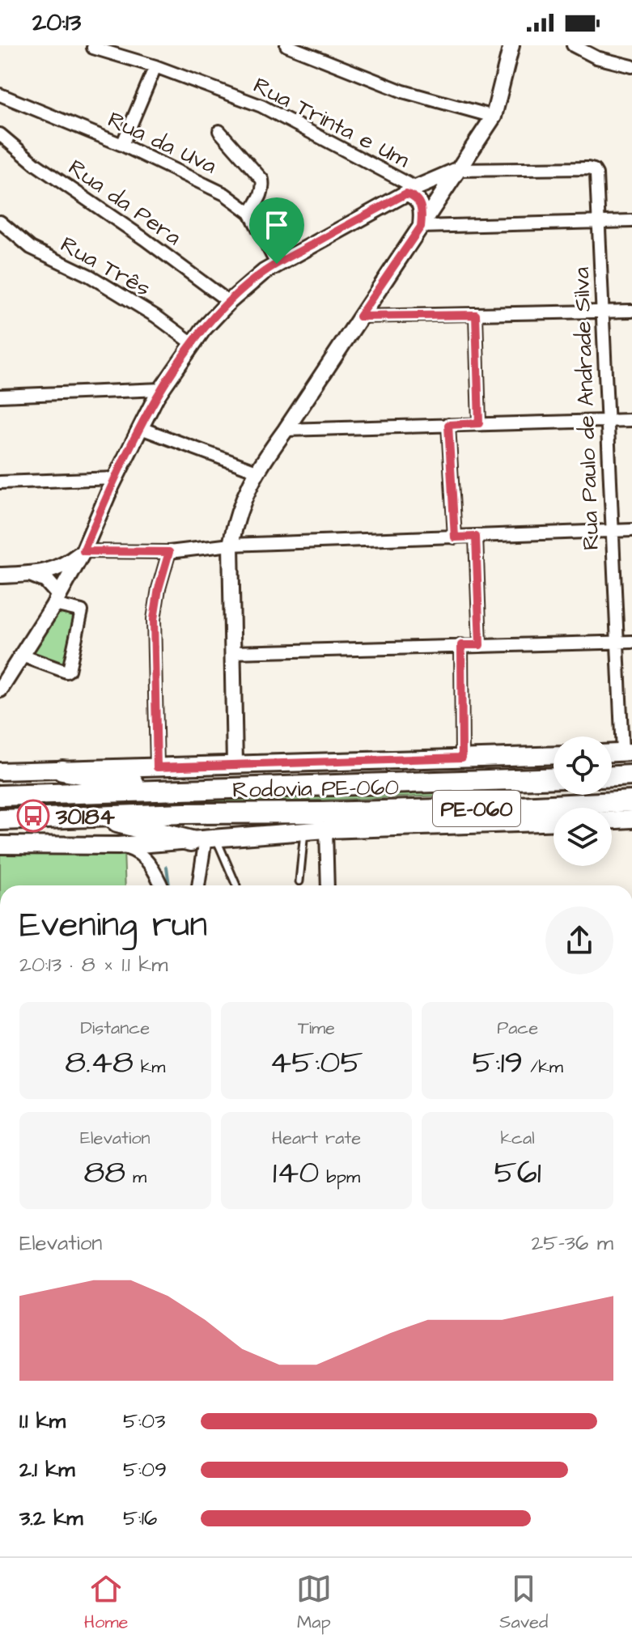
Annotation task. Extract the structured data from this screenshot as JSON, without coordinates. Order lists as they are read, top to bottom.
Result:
{
  "streets": {
    "highway": ["Rodovia PE-060", "PE-060"],
    "street": [
      "Rua Trinta e Um",
      "Rua da Uva",
      "Rua da Pera",
      "Rua Três",
      "Rua Paulo de Andrade Silva"
    ]
  },
  "places": {
    "bus stop": ["30184"]
  },
  "page": {
    "status": "20:13",
    "heading": ["Evening run", "20:13 · 8 × 1.1 km"],
    "stats": [
      ["Distance", "8.48 km"],
      ["Time", "45:05"],
      ["Pace", "5:19 /km"],
      ["Elevation", "88 m"],
      ["Heart rate", "140 bpm"],
      ["kcal", "561"]
    ],
    "chart": ["Elevation", "25–36 m"],
    "list": [
      {
        "name": "1.1 km",
        "note": "5:03"
      },
      {
        "name": "2.1 km",
        "note": "5:09"
      },
      {
        "name": "3.2 km",
        "note": "5:16"
      }
    ],
    "tabs": ["Home", "Map", "Saved"]
  }
}
